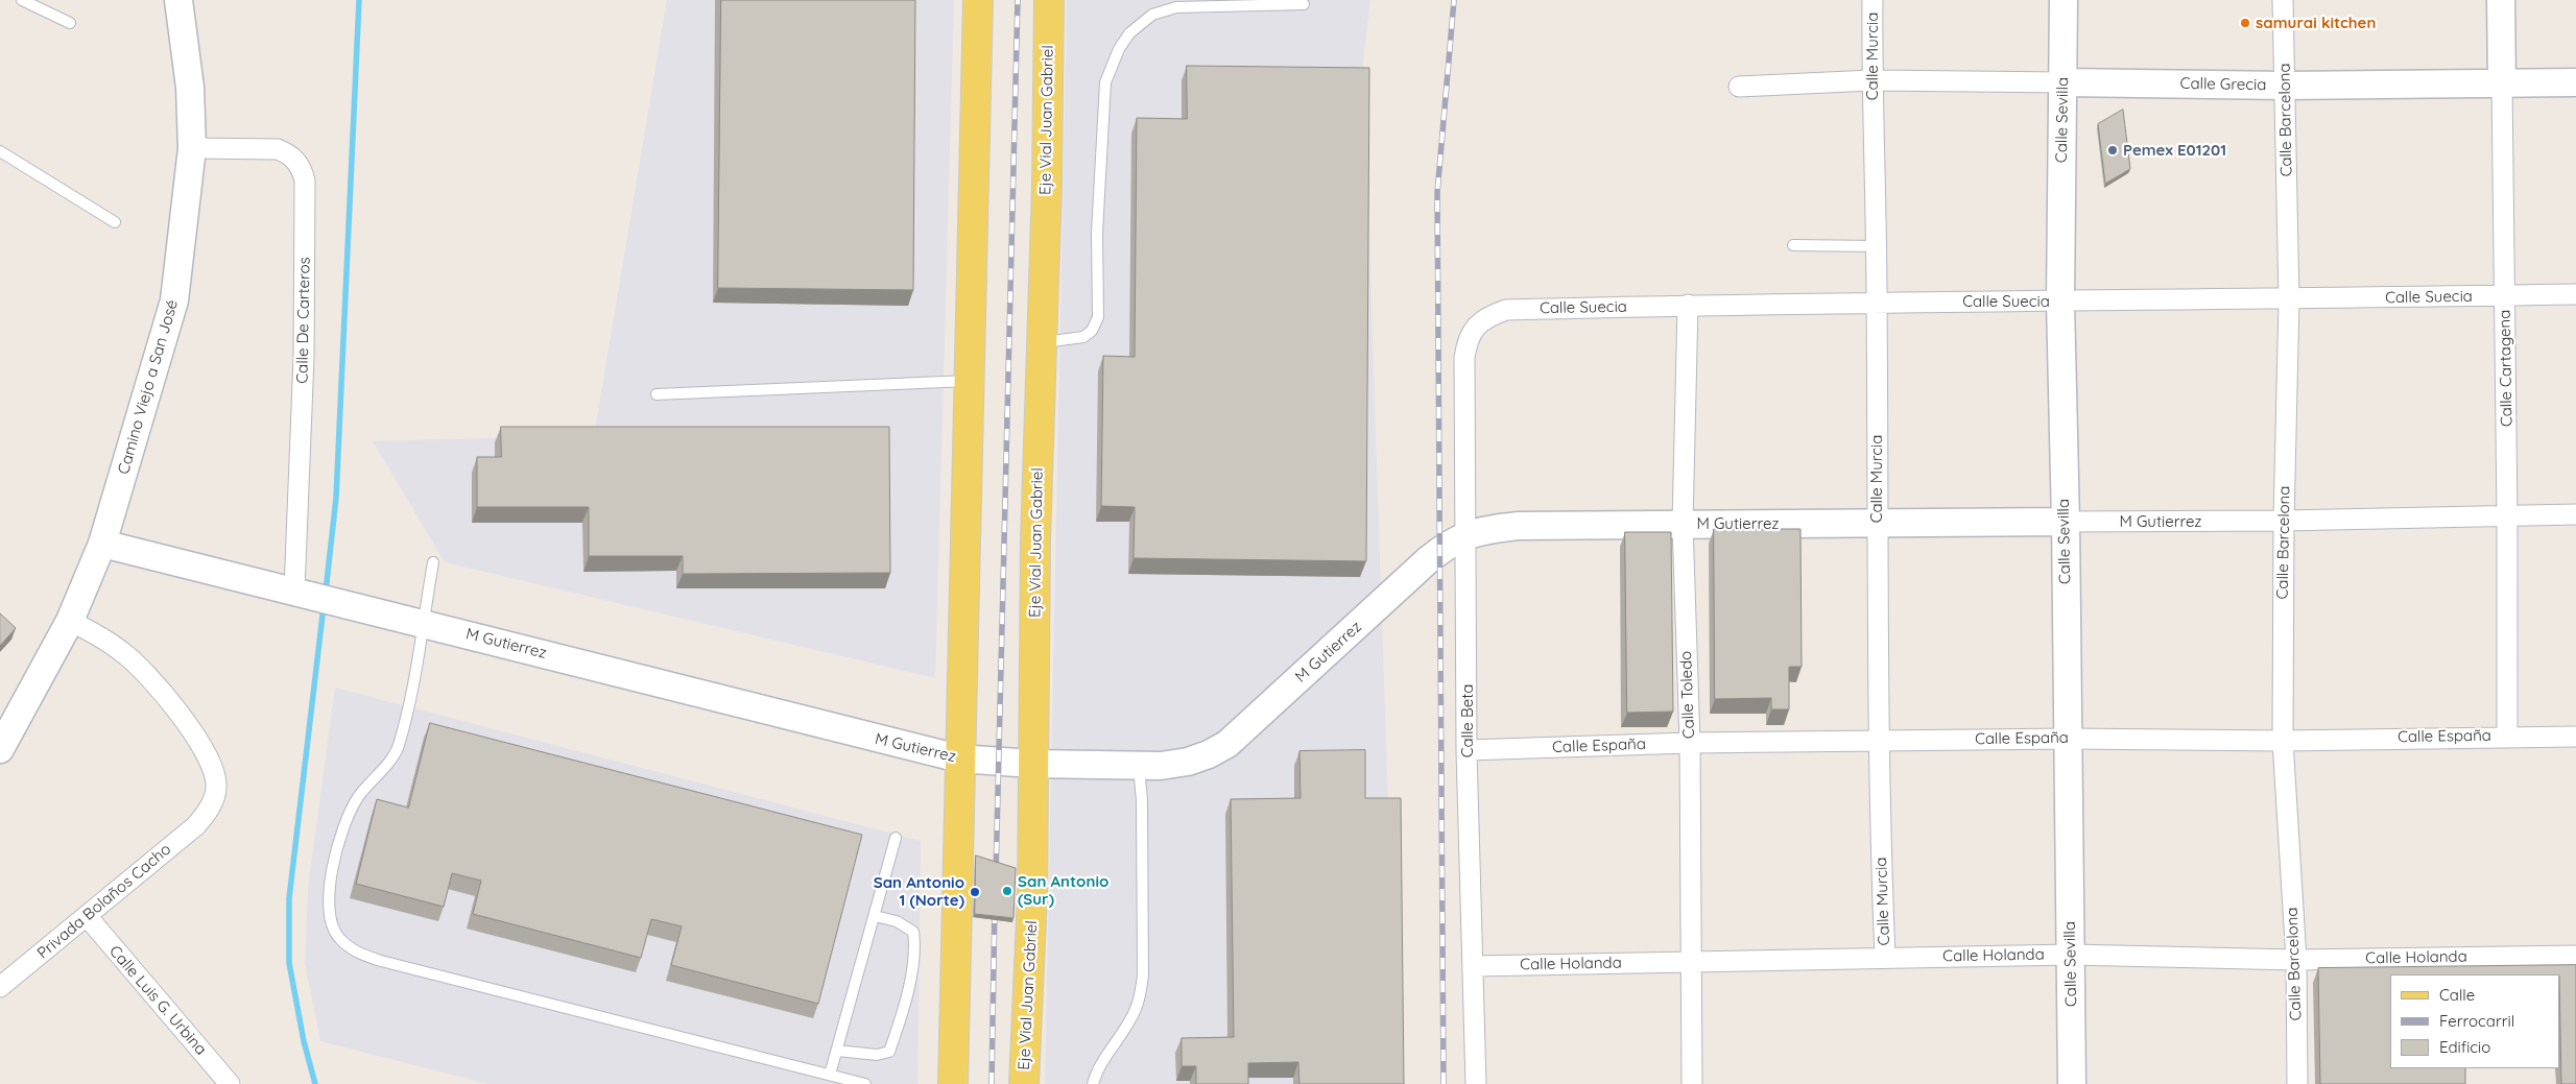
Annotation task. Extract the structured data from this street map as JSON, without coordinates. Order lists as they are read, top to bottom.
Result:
{
  "streets": {
    "main road": ["Eje Vial Juan Gabriel"],
    "street": [
      "Calle Murcia",
      "Calle Grecia",
      "Calle Sevilla",
      "Calle Barcelona",
      "Calle Suecia",
      "Calle De Carteros",
      "Calle Cartagena",
      "Camino Viejo a San José",
      "M Gutierrez",
      "Calle Toledo",
      "Calle Beta",
      "Calle España",
      "Privada Bolaños Cacho",
      "Calle Holanda",
      "Calle Luis G. Urbina"
    ]
  },
  "crossings": [
    ["Calle Murcia", "Calle Grecia"],
    ["Calle Murcia", "Calle Suecia"],
    ["Calle Murcia", "M Gutierrez"],
    ["Calle Murcia", "Calle España"],
    ["Calle Murcia", "Calle Holanda"],
    ["Calle Grecia", "Calle Sevilla"],
    ["Calle Grecia", "Calle Barcelona"],
    ["Calle Grecia", "Calle Cartagena"],
    ["Eje Vial Juan Gabriel", "M Gutierrez"],
    ["Calle Sevilla", "Calle Suecia"],
    ["Calle Sevilla", "M Gutierrez"],
    ["Calle Sevilla", "Calle España"],
    ["Calle Sevilla", "Calle Holanda"],
    ["Calle Barcelona", "Calle Suecia"],
    ["Calle Barcelona", "M Gutierrez"],
    ["Calle Barcelona", "Calle España"],
    ["Calle Barcelona", "Calle Holanda"],
    ["Calle Suecia", "Calle Cartagena"],
    ["Calle Suecia", "Calle Toledo"],
    ["Calle Suecia", "Calle Beta"],
    ["Calle De Carteros", "Camino Viejo a San José"],
    ["Calle De Carteros", "M Gutierrez"],
    ["Calle Cartagena", "M Gutierrez"],
    ["Calle Cartagena", "Calle España"],
    ["Camino Viejo a San José", "M Gutierrez"],
    ["Camino Viejo a San José", "Privada Bolaños Cacho"],
    ["M Gutierrez", "Calle Toledo"],
    ["M Gutierrez", "Calle Beta"],
    ["Calle Toledo", "Calle España"],
    ["Calle Toledo", "Calle Holanda"],
    ["Calle Beta", "Calle España"],
    ["Calle Beta", "Calle Holanda"],
    ["Privada Bolaños Cacho", "Calle Luis G. Urbina"]
  ],
  "places": [
    "samurai kitchen",
    "Pemex E01201",
    "San Antonio (Sur)",
    "San Antonio 1 (Norte)"
  ],
  "legend": ["Calle", "Ferrocarril", "Edificio"]
}
